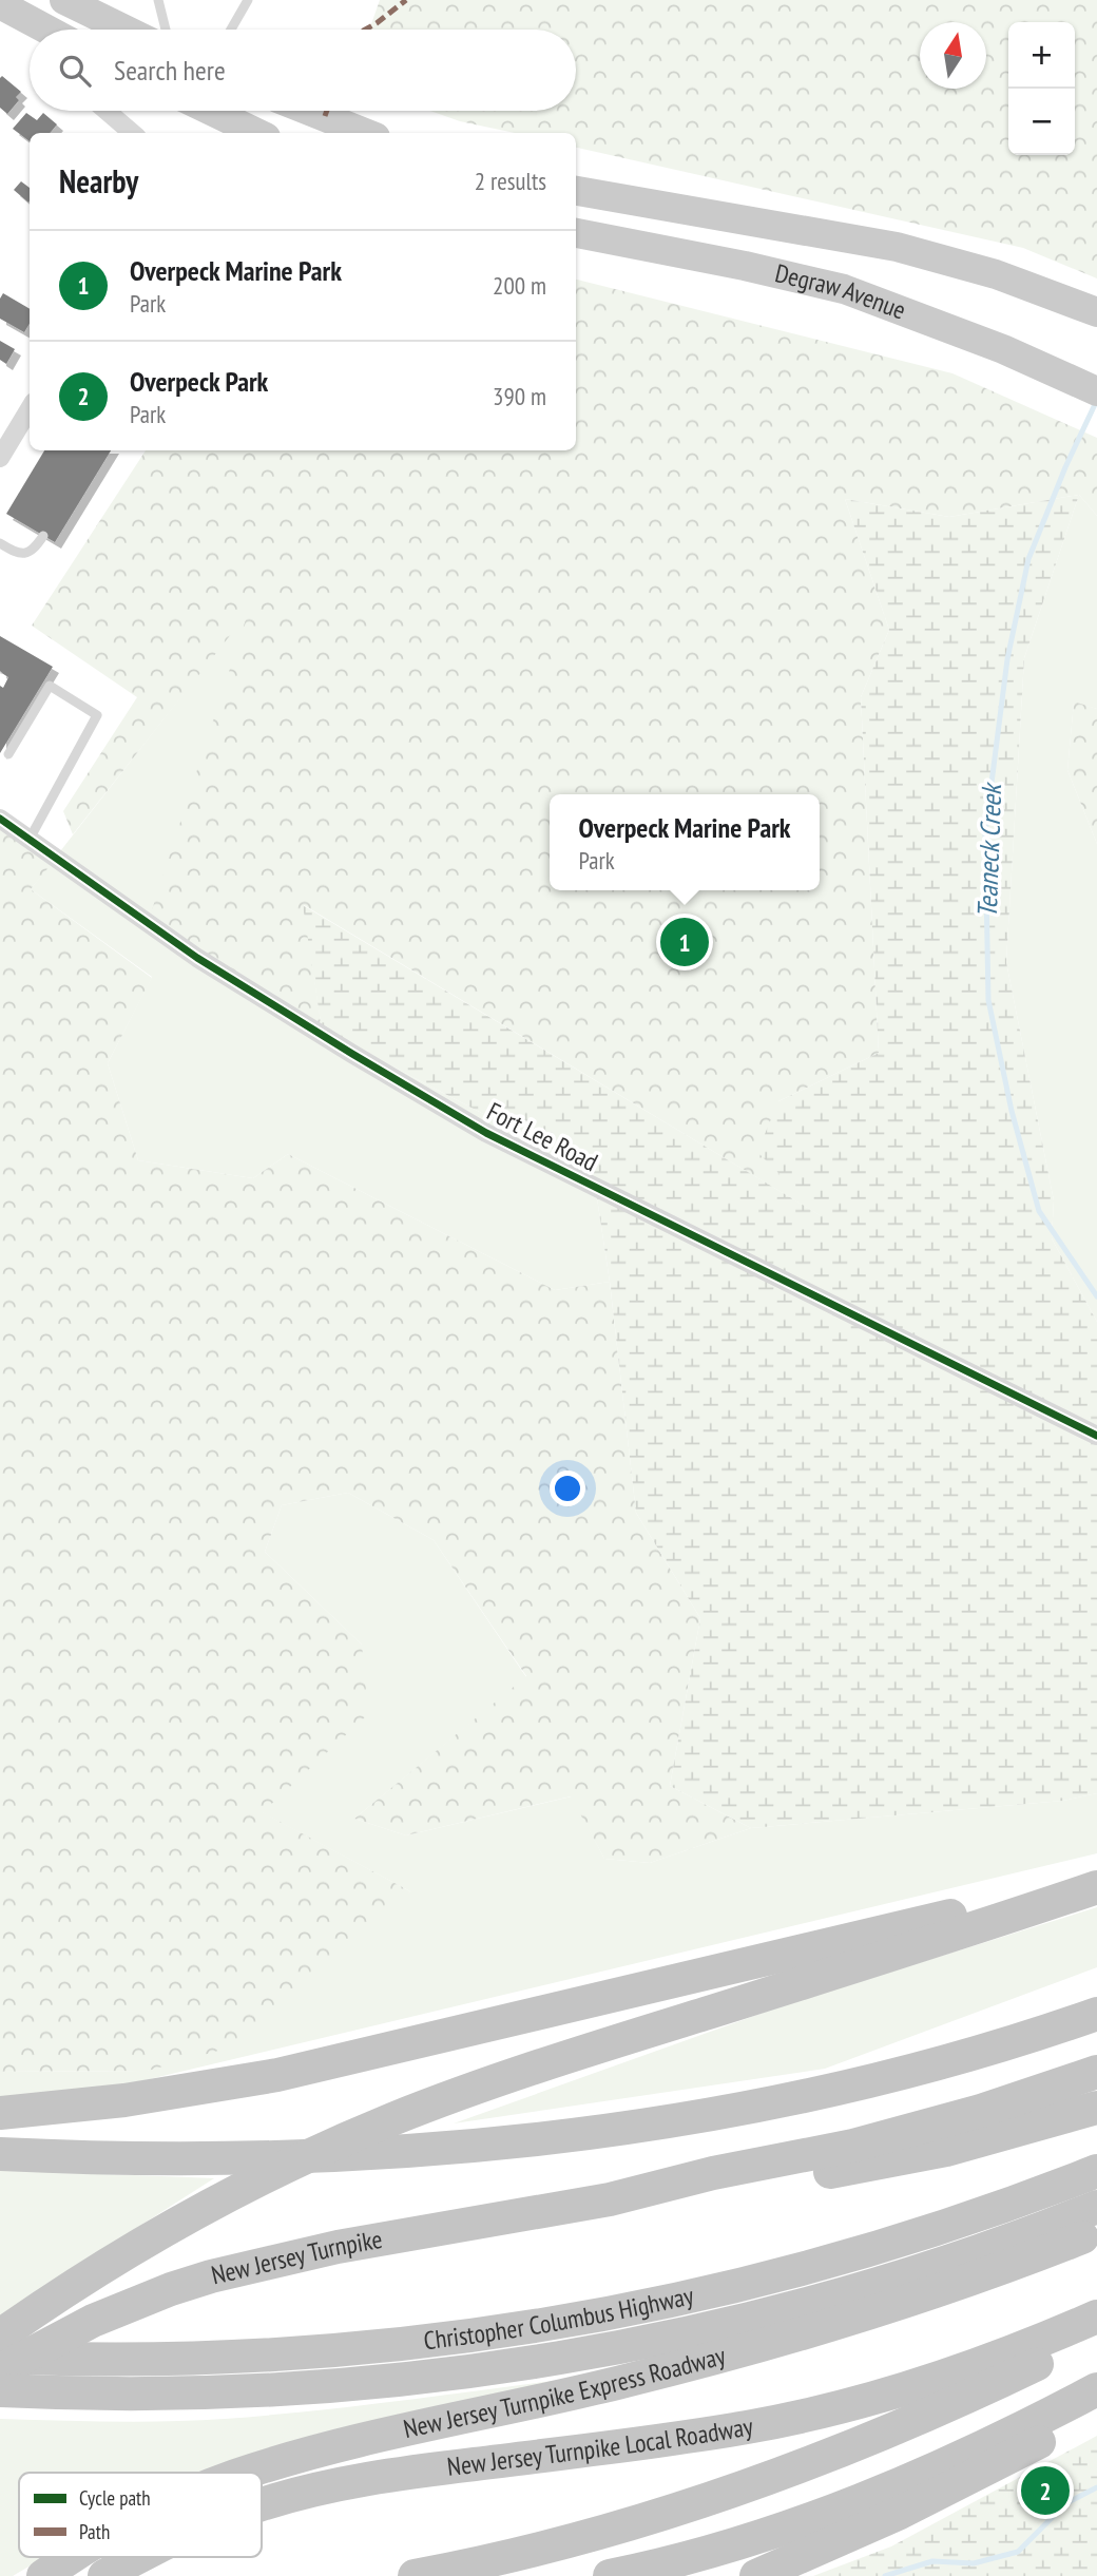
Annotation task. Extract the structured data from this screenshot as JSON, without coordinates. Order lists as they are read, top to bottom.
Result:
{
  "streets": {
    "highway": [
      "New Jersey Turnpike",
      "Christopher Columbus Highway",
      "New Jersey Turnpike Express Roadway",
      "New Jersey Turnpike Local Roadway"
    ],
    "main road": ["Degraw Avenue"],
    "street": ["Fort Lee Road"]
  },
  "water": ["Teaneck Creek"],
  "legend": ["Cycle path", "Path"],
  "north": "top",
  "page": {
    "map_buttons": ["+", "−"],
    "search": "Search here",
    "heading": ["Nearby", "2 results"],
    "list": [
      {
        "mark": "1",
        "name": "Overpeck Marine Park",
        "note": "Park",
        "value": "200 m"
      },
      {
        "mark": "2",
        "name": "Overpeck Park",
        "note": "Park",
        "value": "390 m"
      }
    ],
    "popup": ["Overpeck Marine Park", "Park"],
    "pins": ["1", "2"]
  }
}
